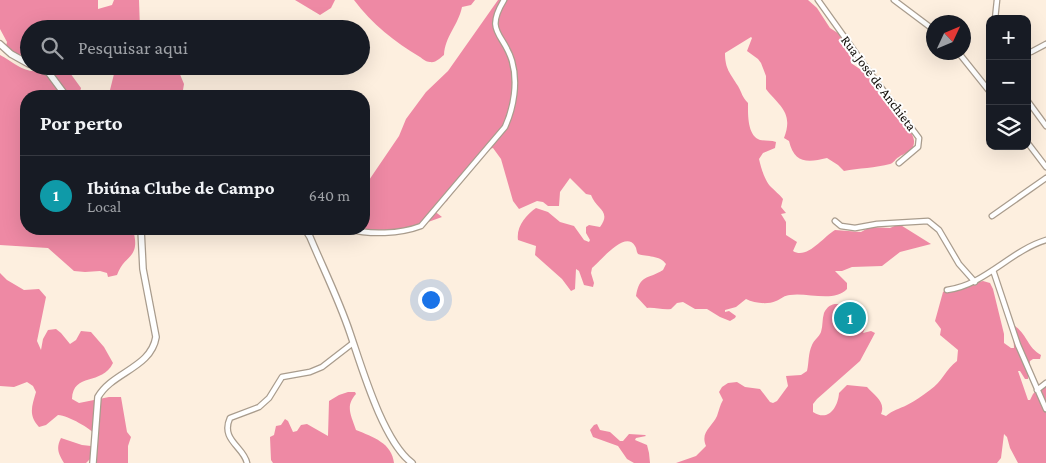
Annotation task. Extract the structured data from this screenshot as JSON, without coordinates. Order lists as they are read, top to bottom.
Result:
{
  "streets": {
    "street": ["Rua José de Anchieta"]
  },
  "north": "top right",
  "page": {
    "map_buttons": ["+", "−"],
    "search": "Pesquisar aqui",
    "heading": "Por perto",
    "list": [
      {
        "mark": "1",
        "name": "Ibiúna Clube de Campo",
        "note": "Local",
        "value": "640 m"
      }
    ],
    "pins": "1"
  }
}
